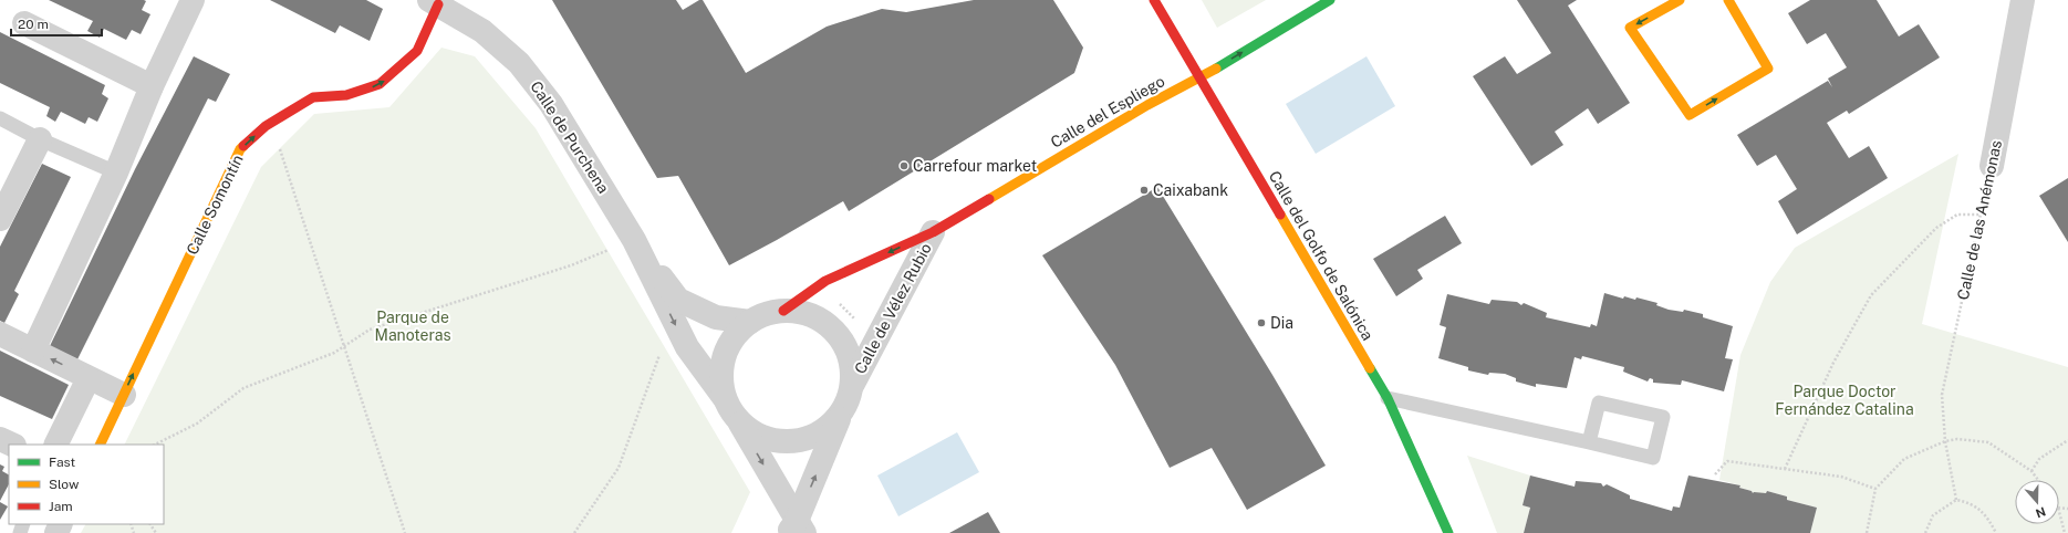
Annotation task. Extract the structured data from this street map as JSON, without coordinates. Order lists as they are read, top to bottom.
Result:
{
  "streets": {
    "street": [
      "Calle del Espliego",
      "Calle de Purchena",
      "Calle Somontín",
      "Calle de las Anémonas",
      "Calle del Golfo de Salónica",
      "Calle de Vélez Rubio"
    ]
  },
  "crossings": [
    ["Calle del Espliego", "Calle de Purchena"],
    ["Calle del Espliego", "Calle del Golfo de Salónica"],
    ["Calle del Espliego", "Calle de Vélez Rubio"],
    ["Calle de Purchena", "Calle Somontín"],
    ["Calle de Purchena", "Calle de Vélez Rubio"]
  ],
  "one_way": ["Calle Somontín"],
  "parks": ["Parque de Manoteras", "Parque Doctor Fernández Catalina"],
  "places": ["Carrefour market", "Caixabank", "Dia"],
  "legend": ["Fast", "Slow", "Jam"],
  "scale_bar": "20 m",
  "north": "bottom"
}
